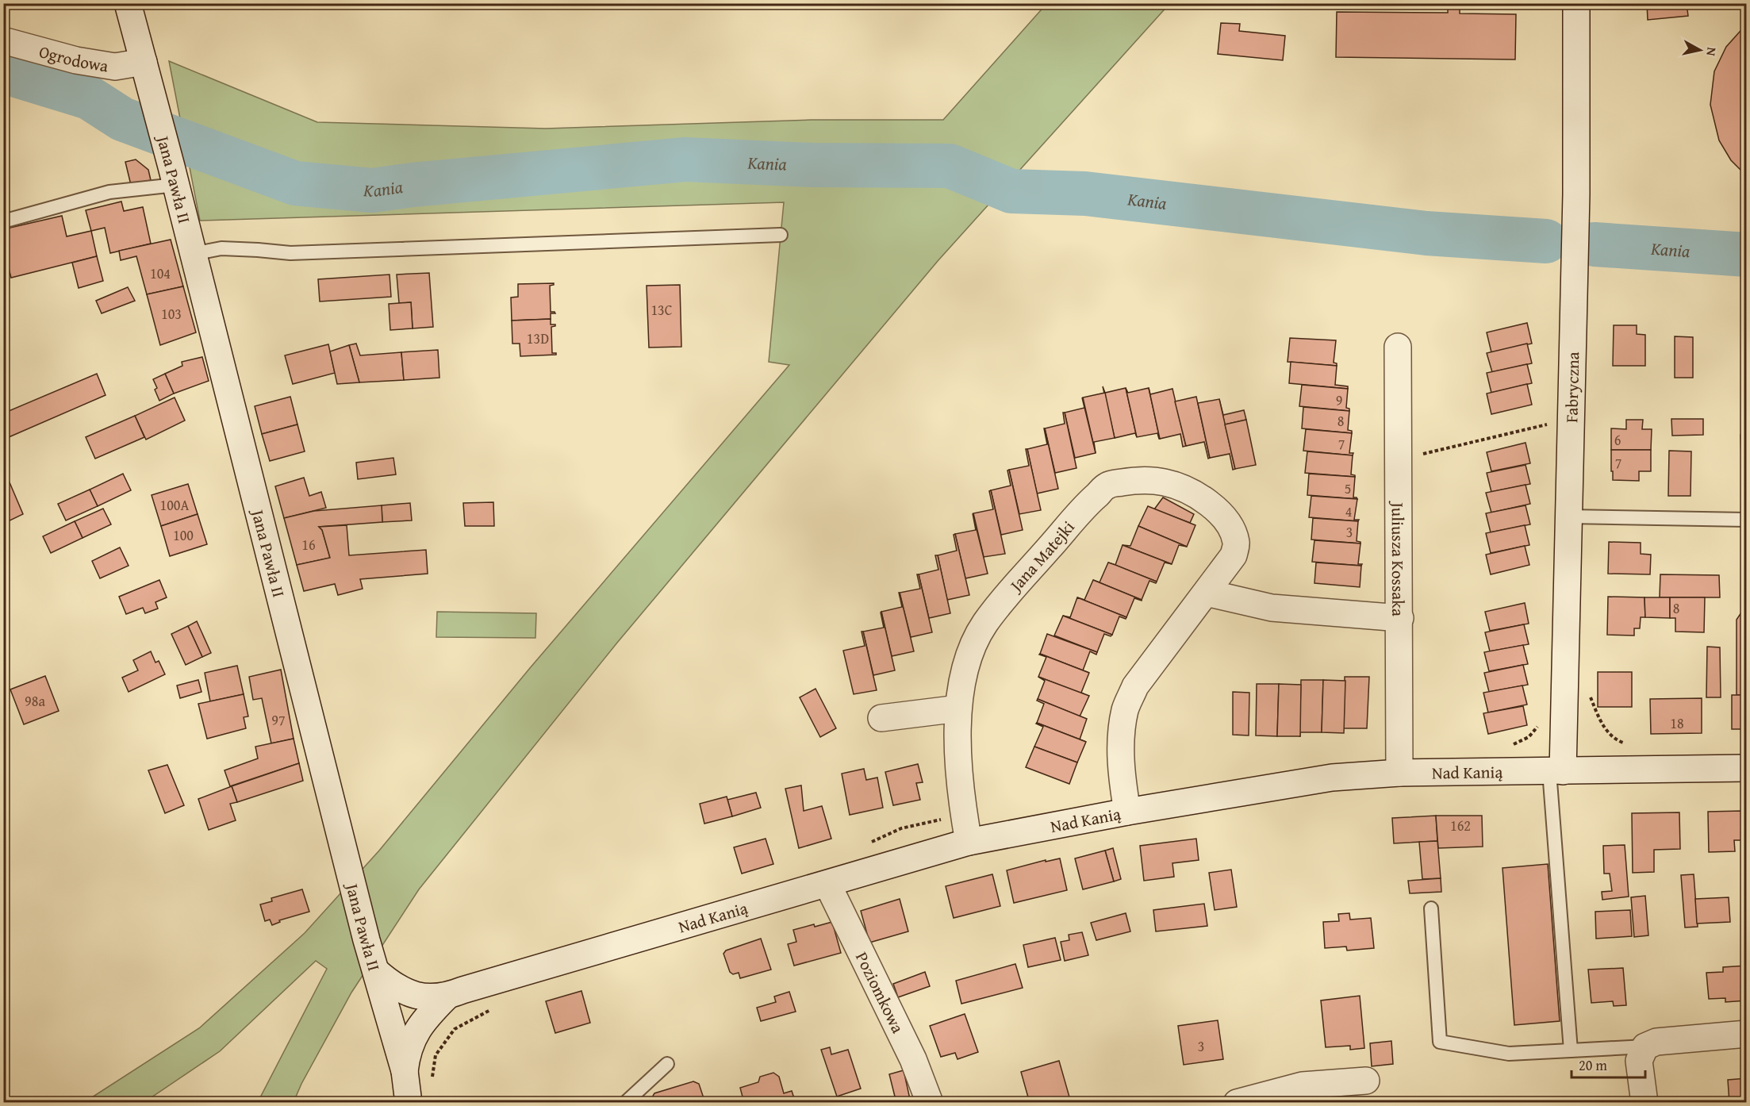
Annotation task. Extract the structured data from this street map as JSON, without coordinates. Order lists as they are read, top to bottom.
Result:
{
  "streets": {
    "street": [
      "Ogrodowa",
      "Jana Pawła II",
      "Fabryczna",
      "Jana Matejki",
      "Juliusza Kossaka",
      "Nad Kanią",
      "Poziomkowa"
    ]
  },
  "crossings": [
    ["Ogrodowa", "Jana Pawła II"],
    ["Jana Pawła II", "Nad Kanią"],
    ["Fabryczna", "Nad Kanią"],
    ["Jana Matejki", "Nad Kanią"],
    ["Juliusza Kossaka", "Nad Kanią"],
    ["Nad Kanią", "Poziomkowa"]
  ],
  "water": ["Kania"],
  "house_numbers": [
    "104",
    "13C",
    "103",
    "13D",
    "9",
    "8",
    "6",
    "7",
    "7",
    "5",
    "100A",
    "4",
    "3",
    "100",
    "16",
    "8",
    "98a",
    "97",
    "18",
    "162",
    "3"
  ],
  "scale_bar": "20 m",
  "north": "right"
}
